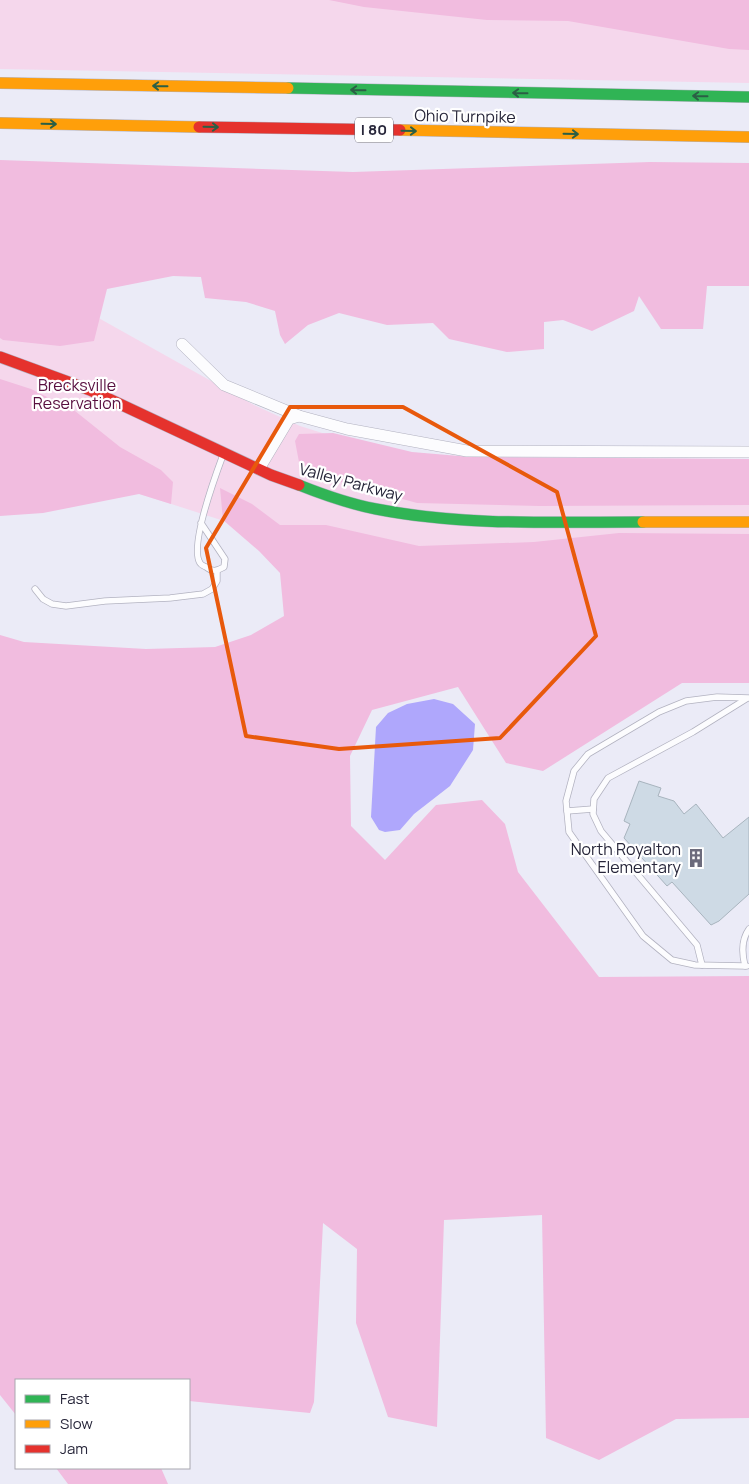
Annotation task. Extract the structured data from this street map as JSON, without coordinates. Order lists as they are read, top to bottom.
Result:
{
  "streets": {
    "main road": ["Ohio Turnpike", "I 80", "Valley Parkway"]
  },
  "parks": ["Brecksville Reservation"],
  "places": {
    "building": ["North Royalton Elementary"]
  },
  "legend": ["Fast", "Slow", "Jam"]
}
